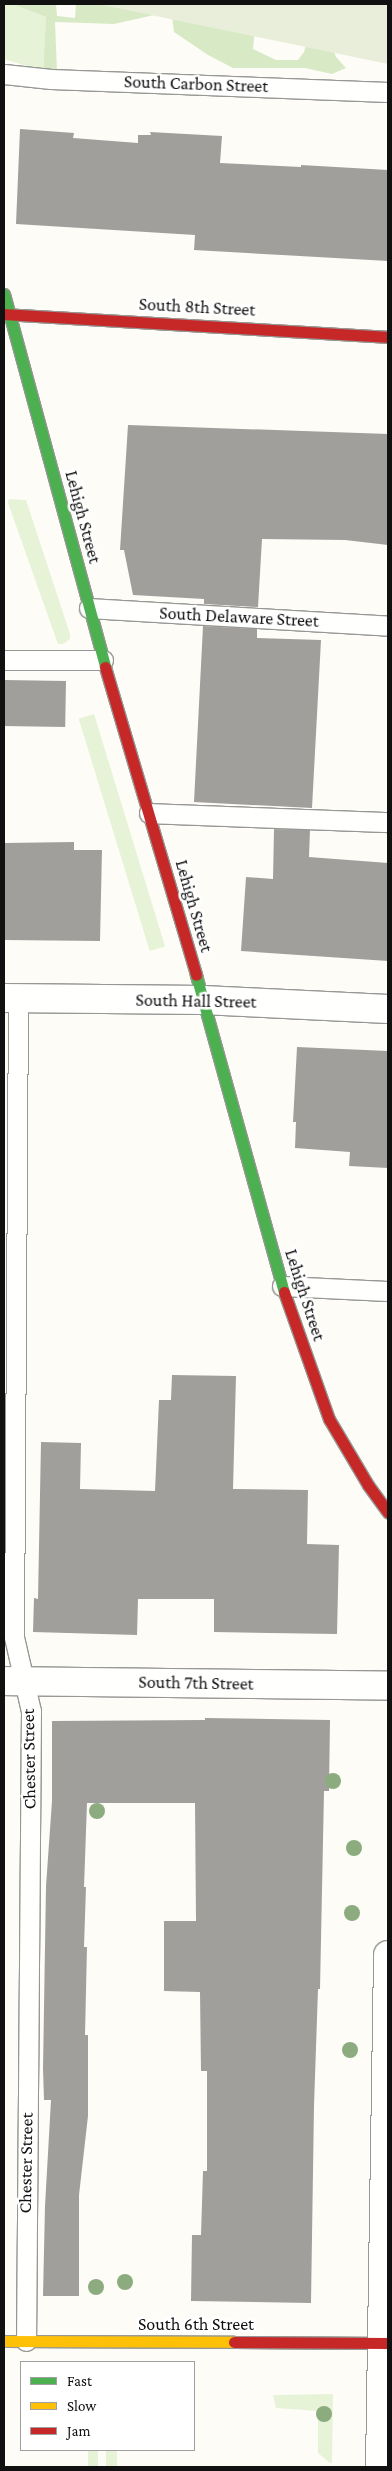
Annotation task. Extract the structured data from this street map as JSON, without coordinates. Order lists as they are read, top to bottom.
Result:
{
  "streets": {
    "main road": ["South 8th Street", "Lehigh Street", "South 6th Street"],
    "street": ["South Hall Street", "South 7th Street"],
    "lane": ["South Carbon Street", "South Delaware Street", "Chester Street"]
  },
  "crossings": [
    ["South 8th Street", "Lehigh Street"],
    ["Lehigh Street", "South Delaware Street"],
    ["Lehigh Street", "South Hall Street"],
    ["South Hall Street", "Chester Street"],
    ["South 7th Street", "Chester Street"],
    ["Chester Street", "South 6th Street"]
  ],
  "legend": ["Fast", "Slow", "Jam"]
}
